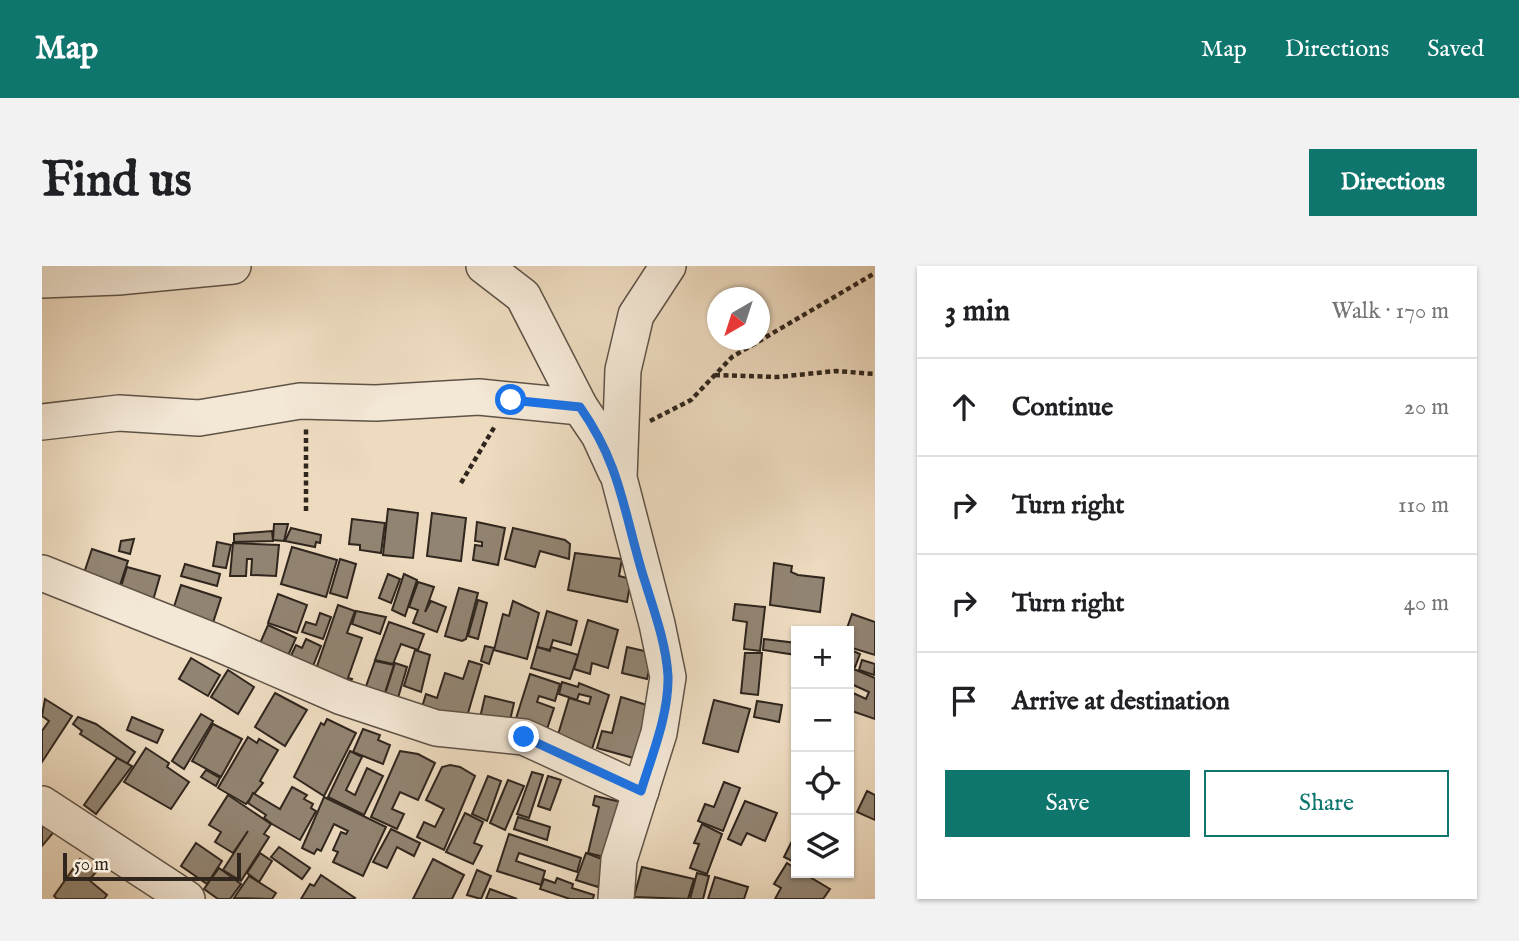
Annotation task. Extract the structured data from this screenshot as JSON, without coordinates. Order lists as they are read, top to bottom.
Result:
{
  "scale_bar": "50 m",
  "north": "bottom left",
  "page": {
    "header": "Map",
    "nav": ["Map", "Directions", "Saved"],
    "buttons": [
      "Directions",
      ["Save", "Share"]
    ],
    "title": "Find us",
    "heading": ["3 min", "Walk · 170 m"],
    "list": [
      ["Continue", "20 m"],
      ["Turn right", "110 m"],
      ["Turn right", "40 m"],
      "Arrive at destination"
    ],
    "map_buttons": ["+", "−"],
    "scale": "50 m"
  }
}
